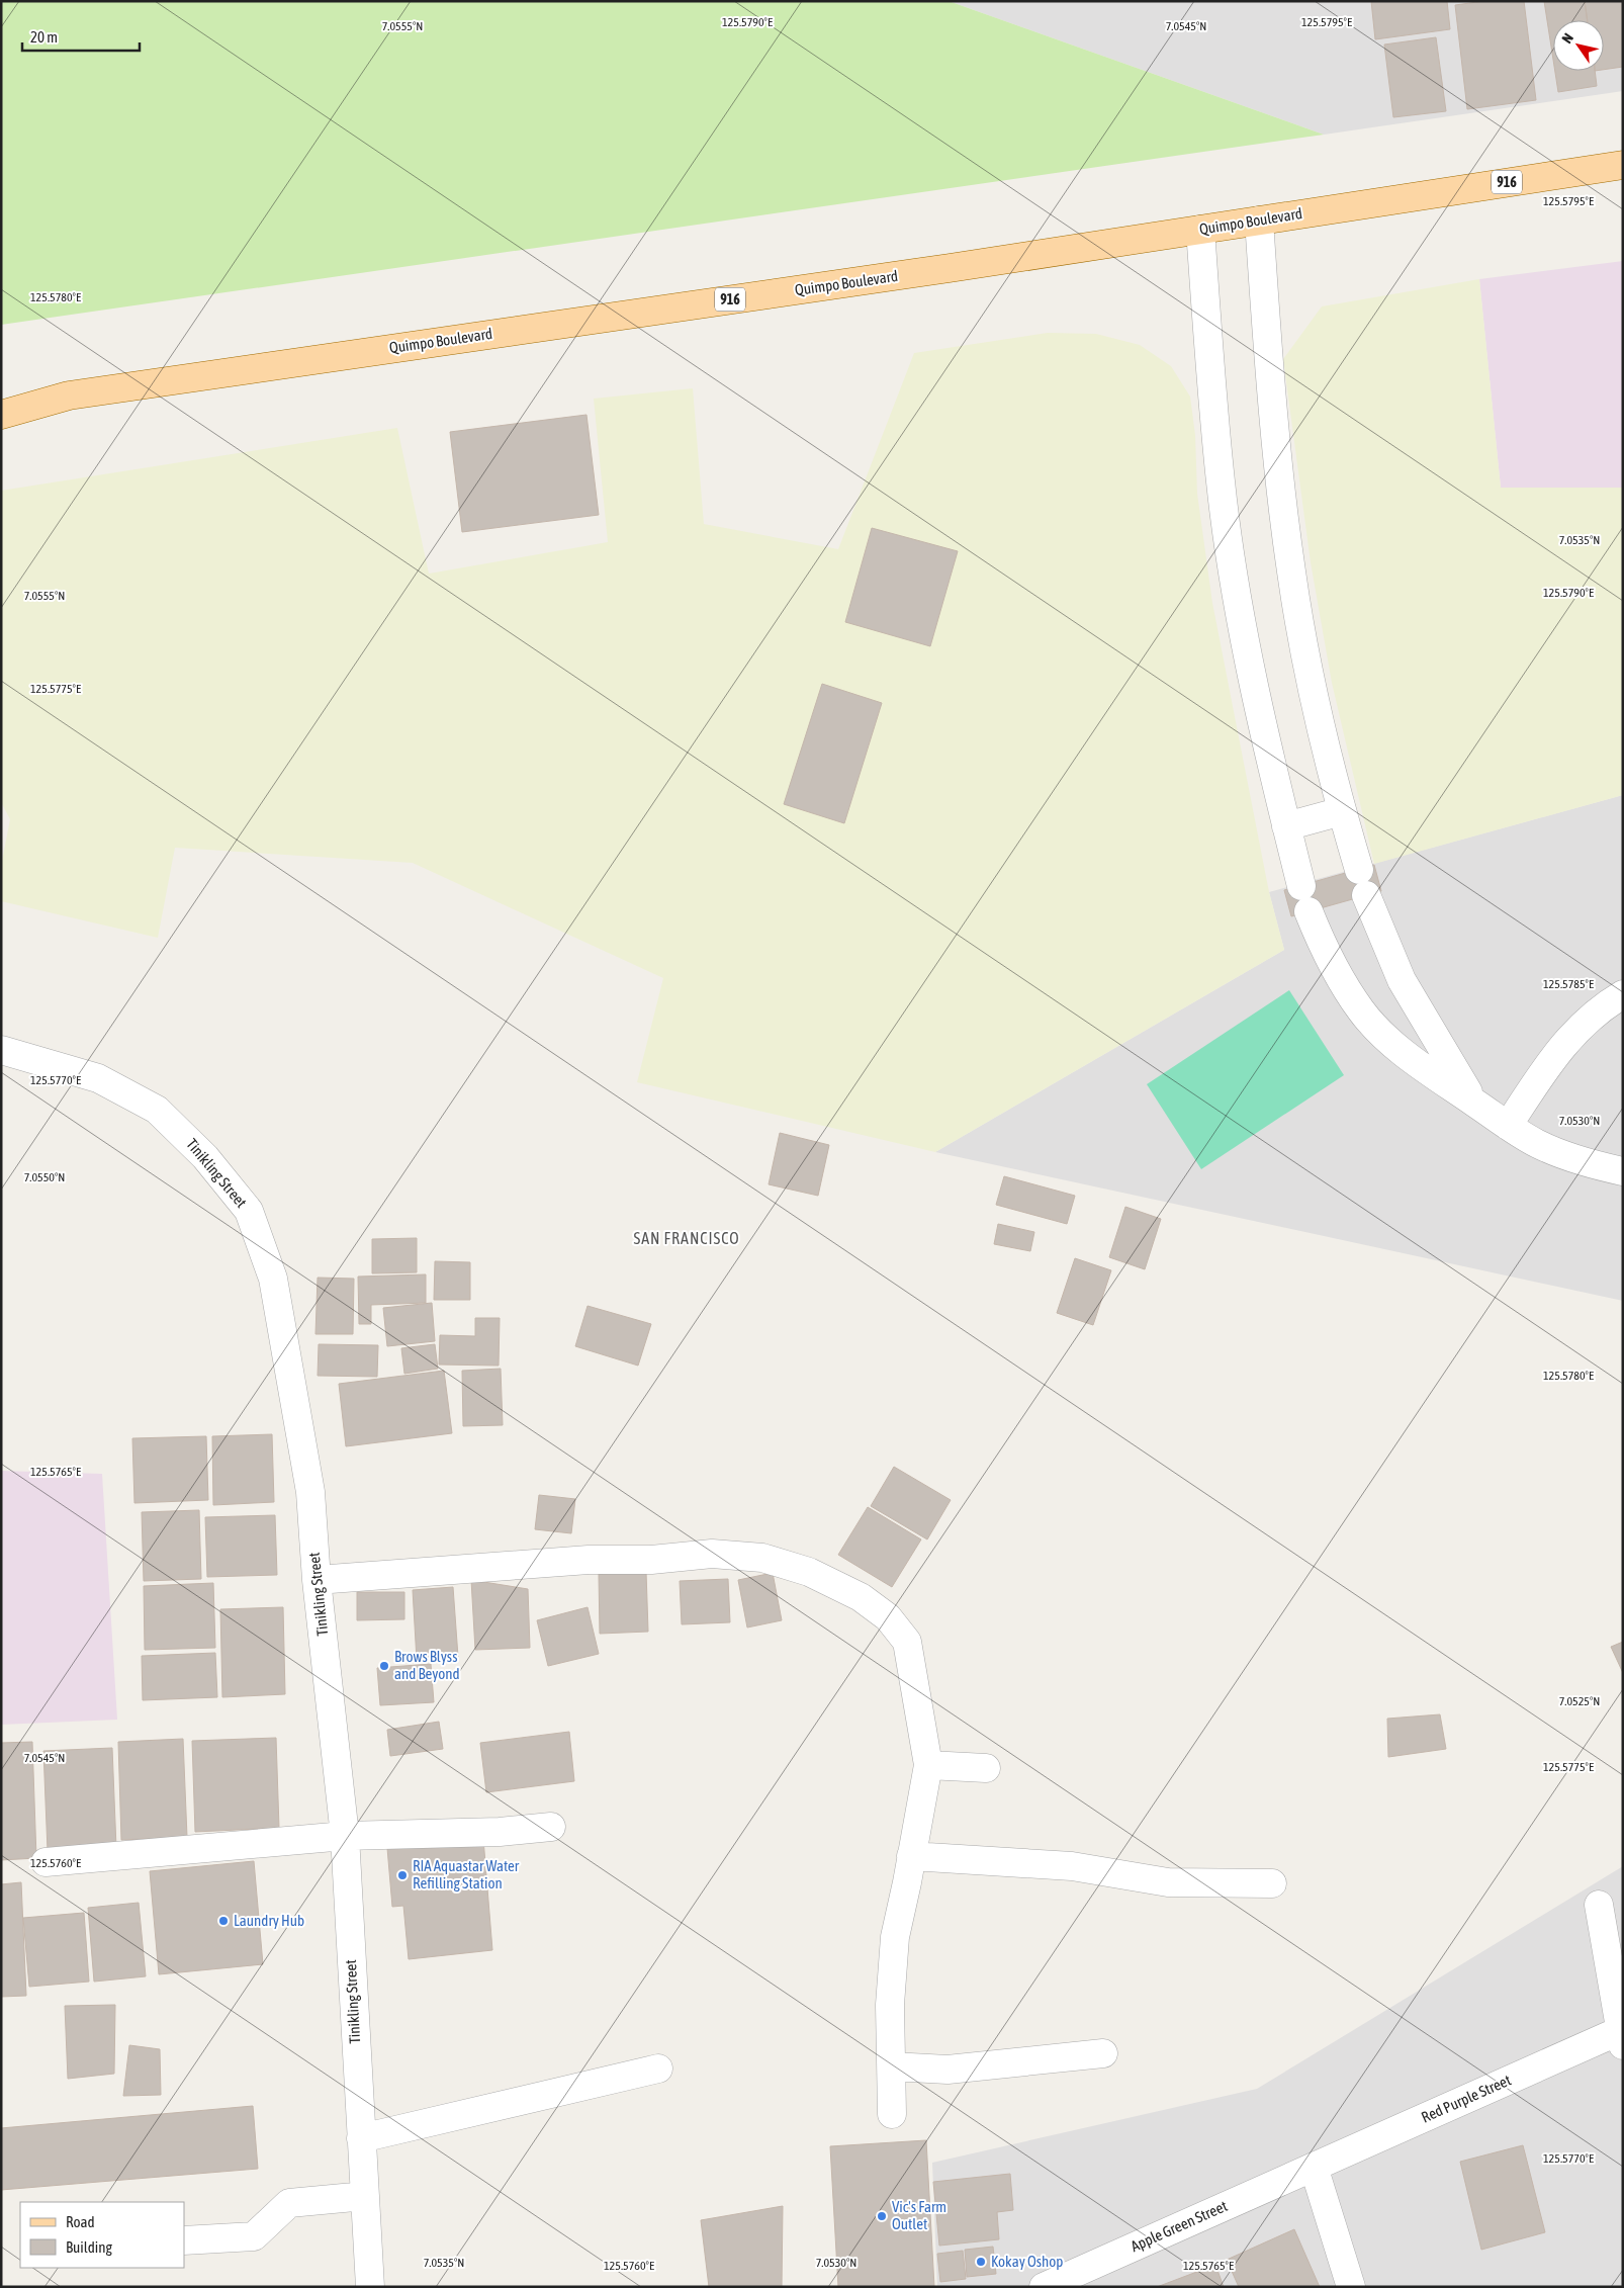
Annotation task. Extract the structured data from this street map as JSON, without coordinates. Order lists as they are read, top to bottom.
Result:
{
  "streets": {
    "main road": ["916", "Quimpo Boulevard"],
    "street": ["Tinikling Street", "Red Purple Street", "Apple Green Street"]
  },
  "crossings": [
    ["Red Purple Street", "Apple Green Street"]
  ],
  "districts": ["SAN FRANCISCO"],
  "places": [
    "Brows Blyss and Beyond",
    "RIA Aquastar Water Refilling Station",
    "Laundry Hub",
    "Vic's Farm Outlet",
    "Kokay Oshop"
  ],
  "legend": ["Road", "Building"],
  "scale_bar": "20 m",
  "north": "top left",
  "coordinates": [
    "125.5790°E",
    "125.5795°E",
    "7.0555°N",
    "7.0545°N",
    "125.5780°E",
    "7.0535°N",
    "125.5775°E",
    "125.5785°E",
    "125.5770°E",
    "7.0530°N",
    "7.0550°N",
    "125.5765°E",
    "7.0525°N",
    "125.5760°E"
  ]
}
